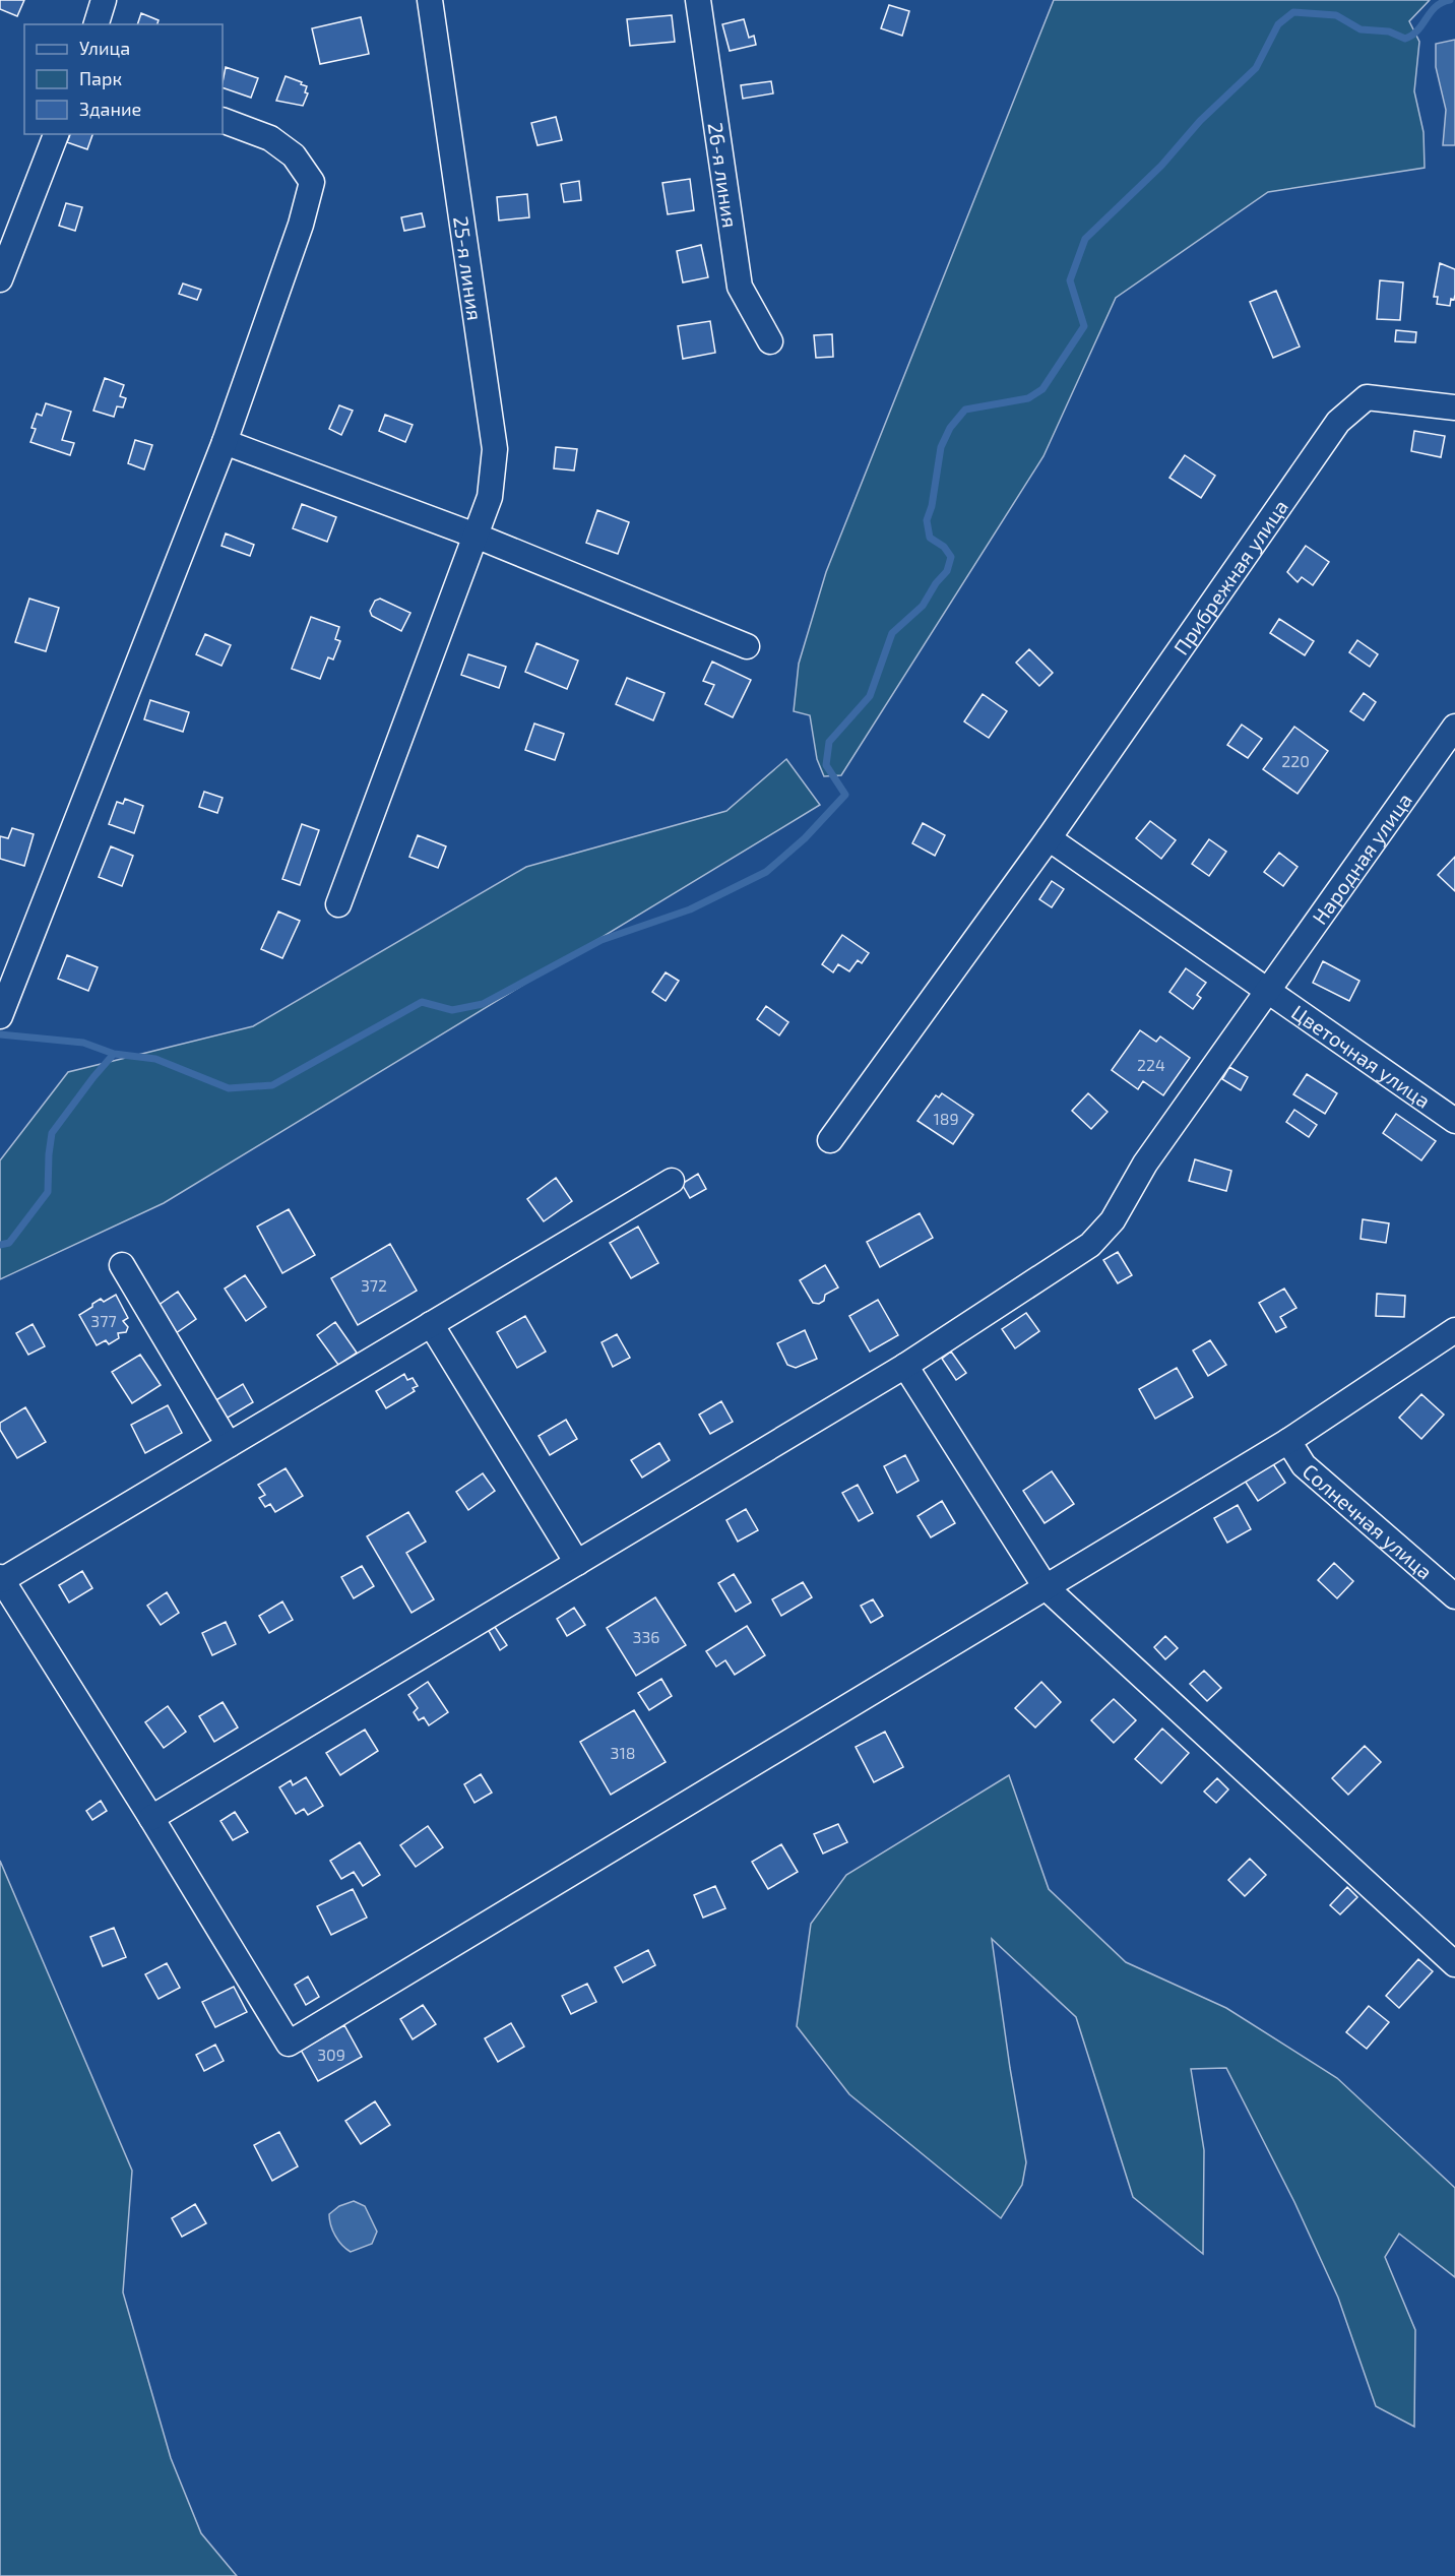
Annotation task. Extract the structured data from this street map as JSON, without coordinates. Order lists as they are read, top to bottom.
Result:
{
  "streets": {
    "street": [
      "26-я линия",
      "25-я линия",
      "Прибрежная улица",
      "Народная улица",
      "Цветочная улица",
      "Солнечная улица"
    ]
  },
  "crossings": [
    ["Прибрежная улица", "Цветочная улица"],
    ["Народная улица", "Цветочная улица"]
  ],
  "house_numbers": [
    "220",
    "224",
    "189",
    "372",
    "377",
    "336",
    "318",
    "309"
  ],
  "legend": ["Улица", "Парк", "Здание"]
}
